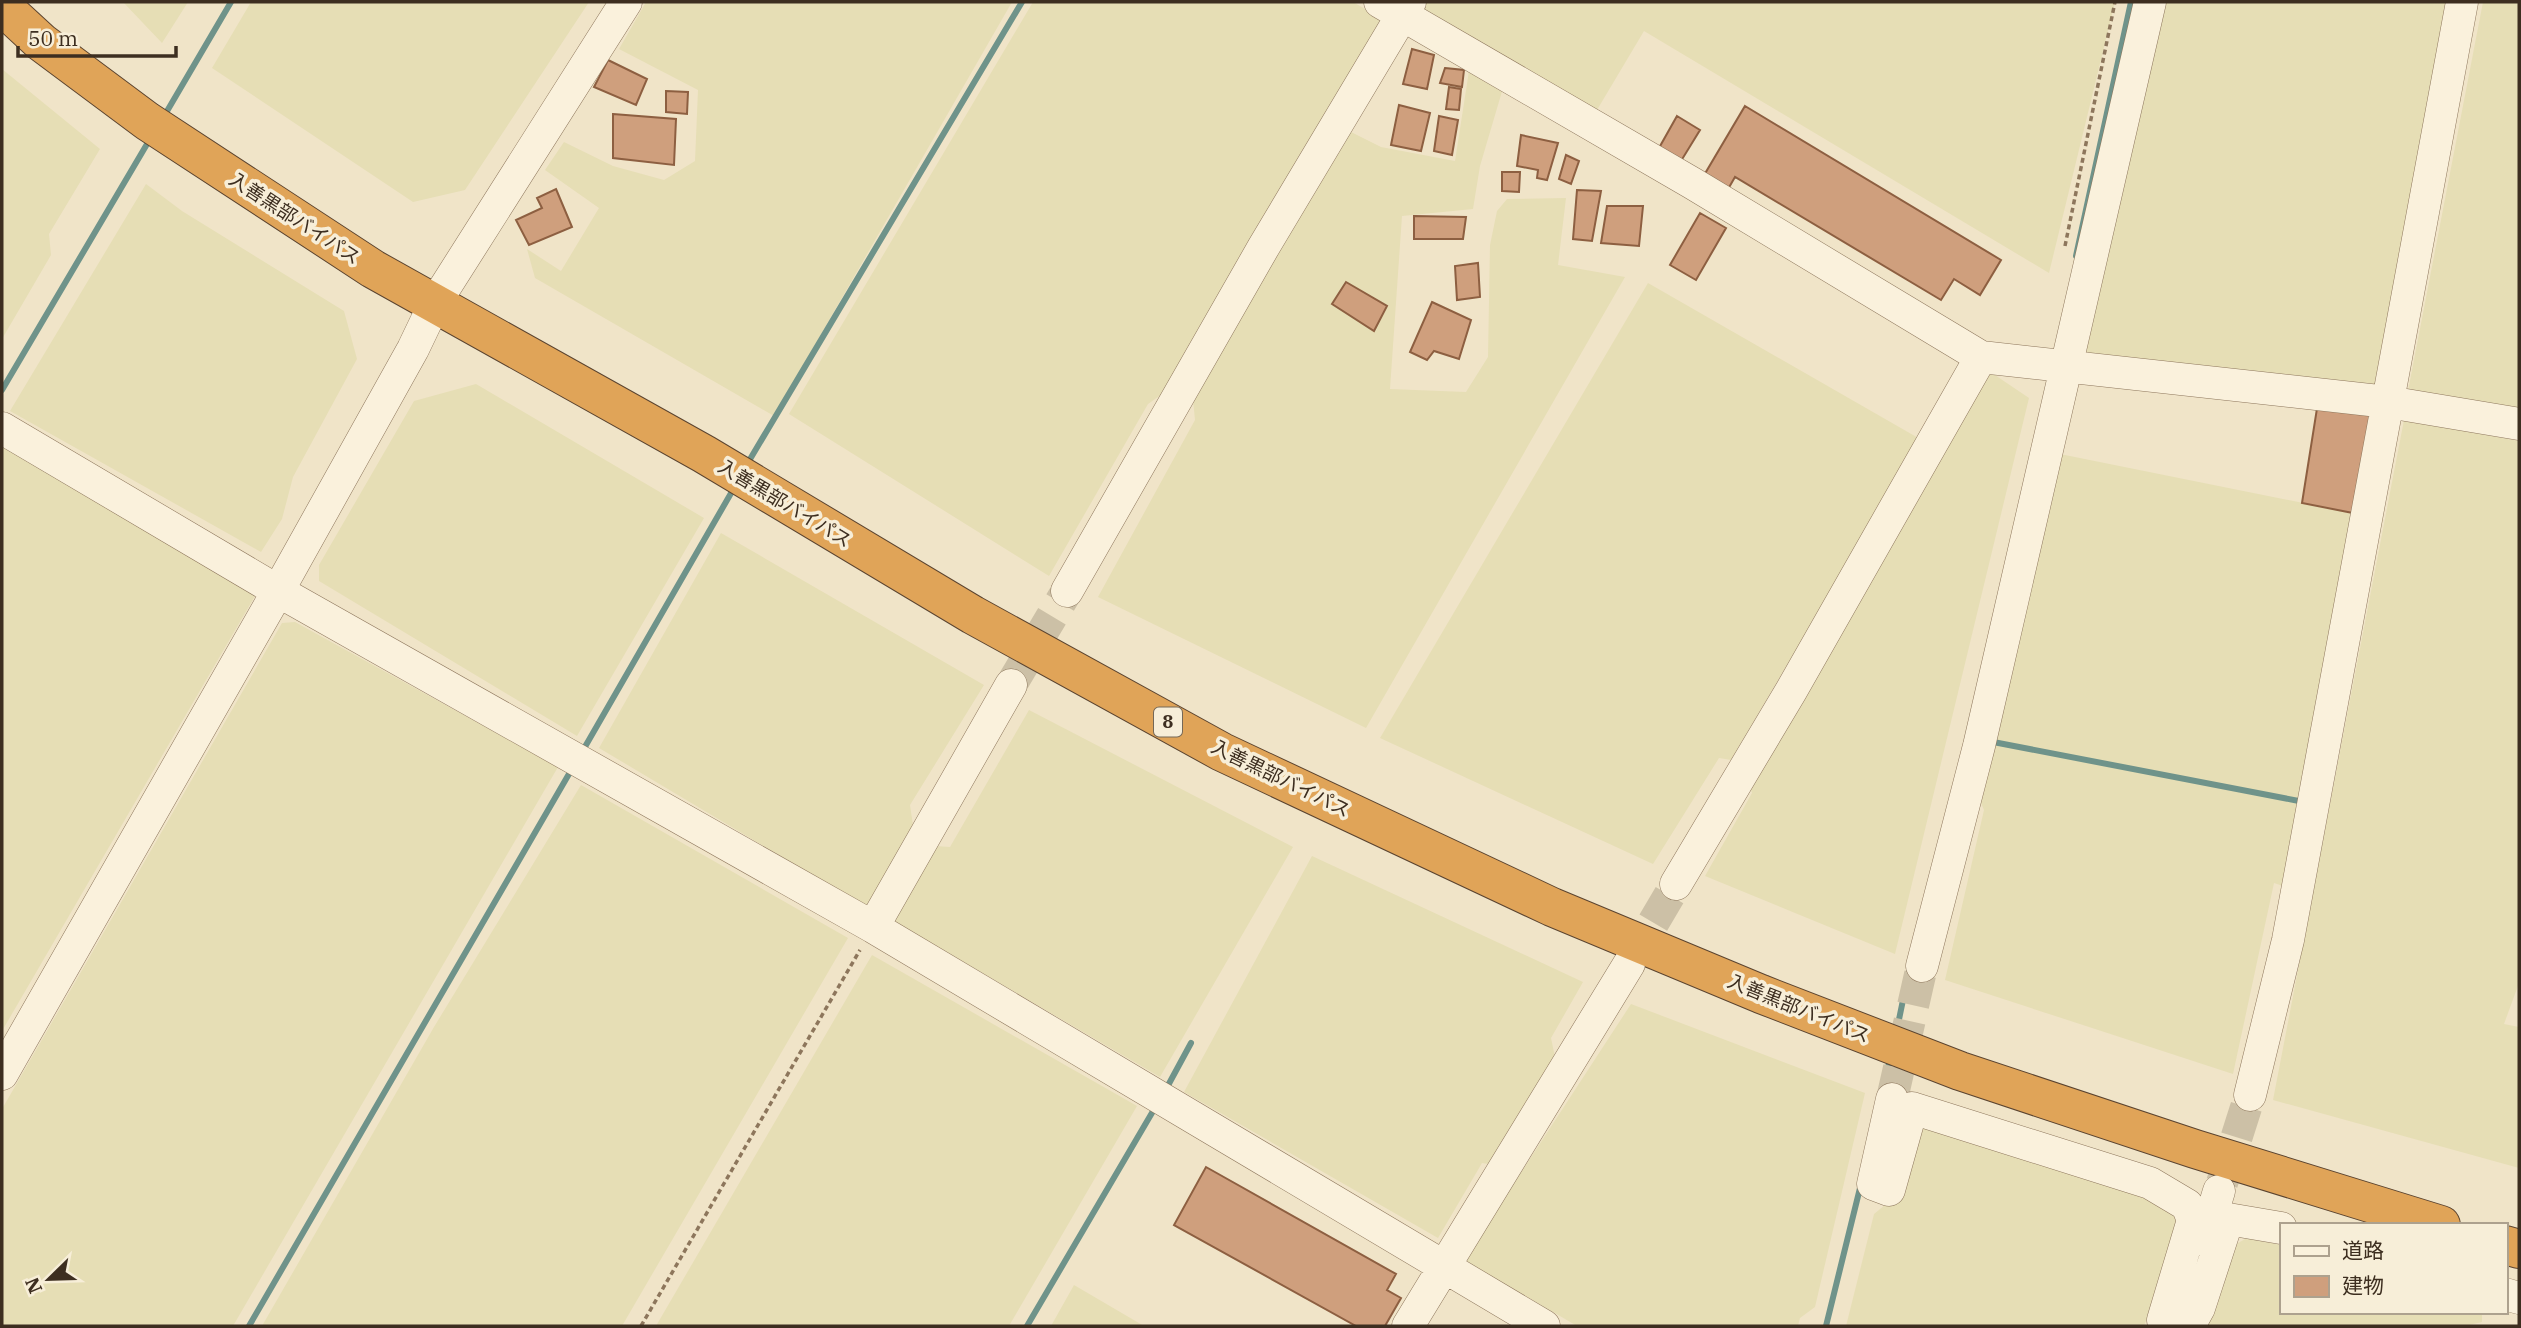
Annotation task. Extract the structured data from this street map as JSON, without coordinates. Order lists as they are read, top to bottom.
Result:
{
  "streets": {
    "highway": ["入善黒部バイパス", "8"]
  },
  "legend": ["道路", "建物"],
  "scale_bar": "50 m",
  "north": "bottom left"
}
